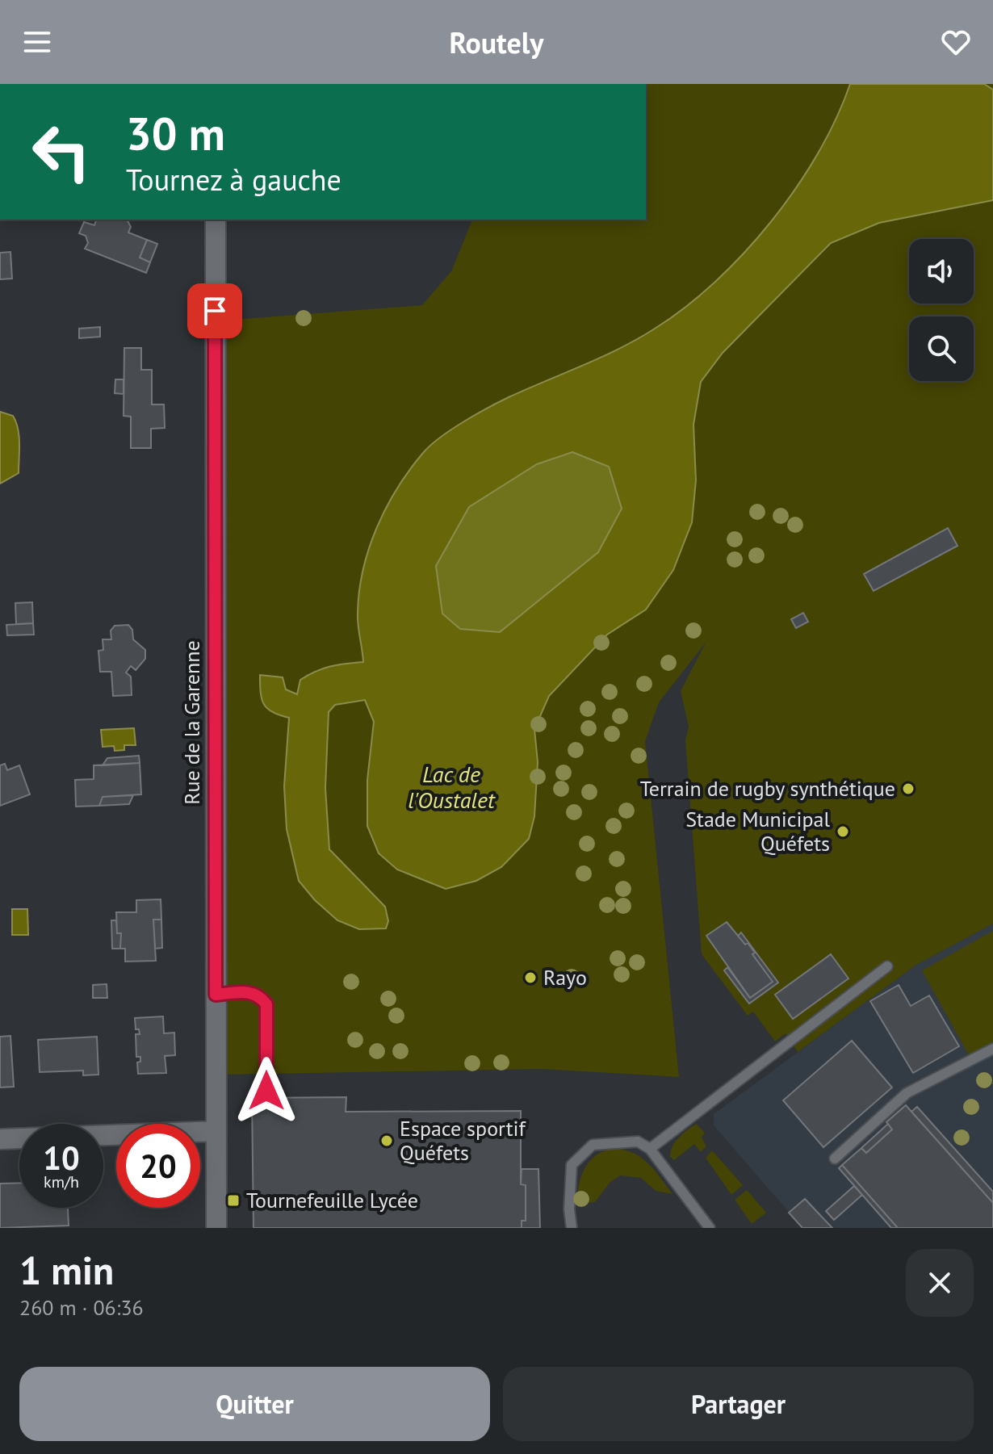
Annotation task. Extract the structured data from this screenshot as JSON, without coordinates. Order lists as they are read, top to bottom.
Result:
{
  "streets": {
    "street": ["Rue de la Garenne"]
  },
  "water": ["Lac de l'Oustalet"],
  "places": {
    "other": [
      "Terrain de rugby synthétique",
      "Stade Municipal Quéfets",
      "Rayo",
      "Espace sportif Quéfets"
    ],
    "transit": ["Tournefeuille Lycée"]
  },
  "page": {
    "header": "Routely",
    "turn": ["30 m", "Tournez à gauche"],
    "speed": "10 km/h",
    "limit": "20",
    "heading": ["1 min", "260 m · 06:36"],
    "buttons": ["Quitter", "Partager"]
  }
}
